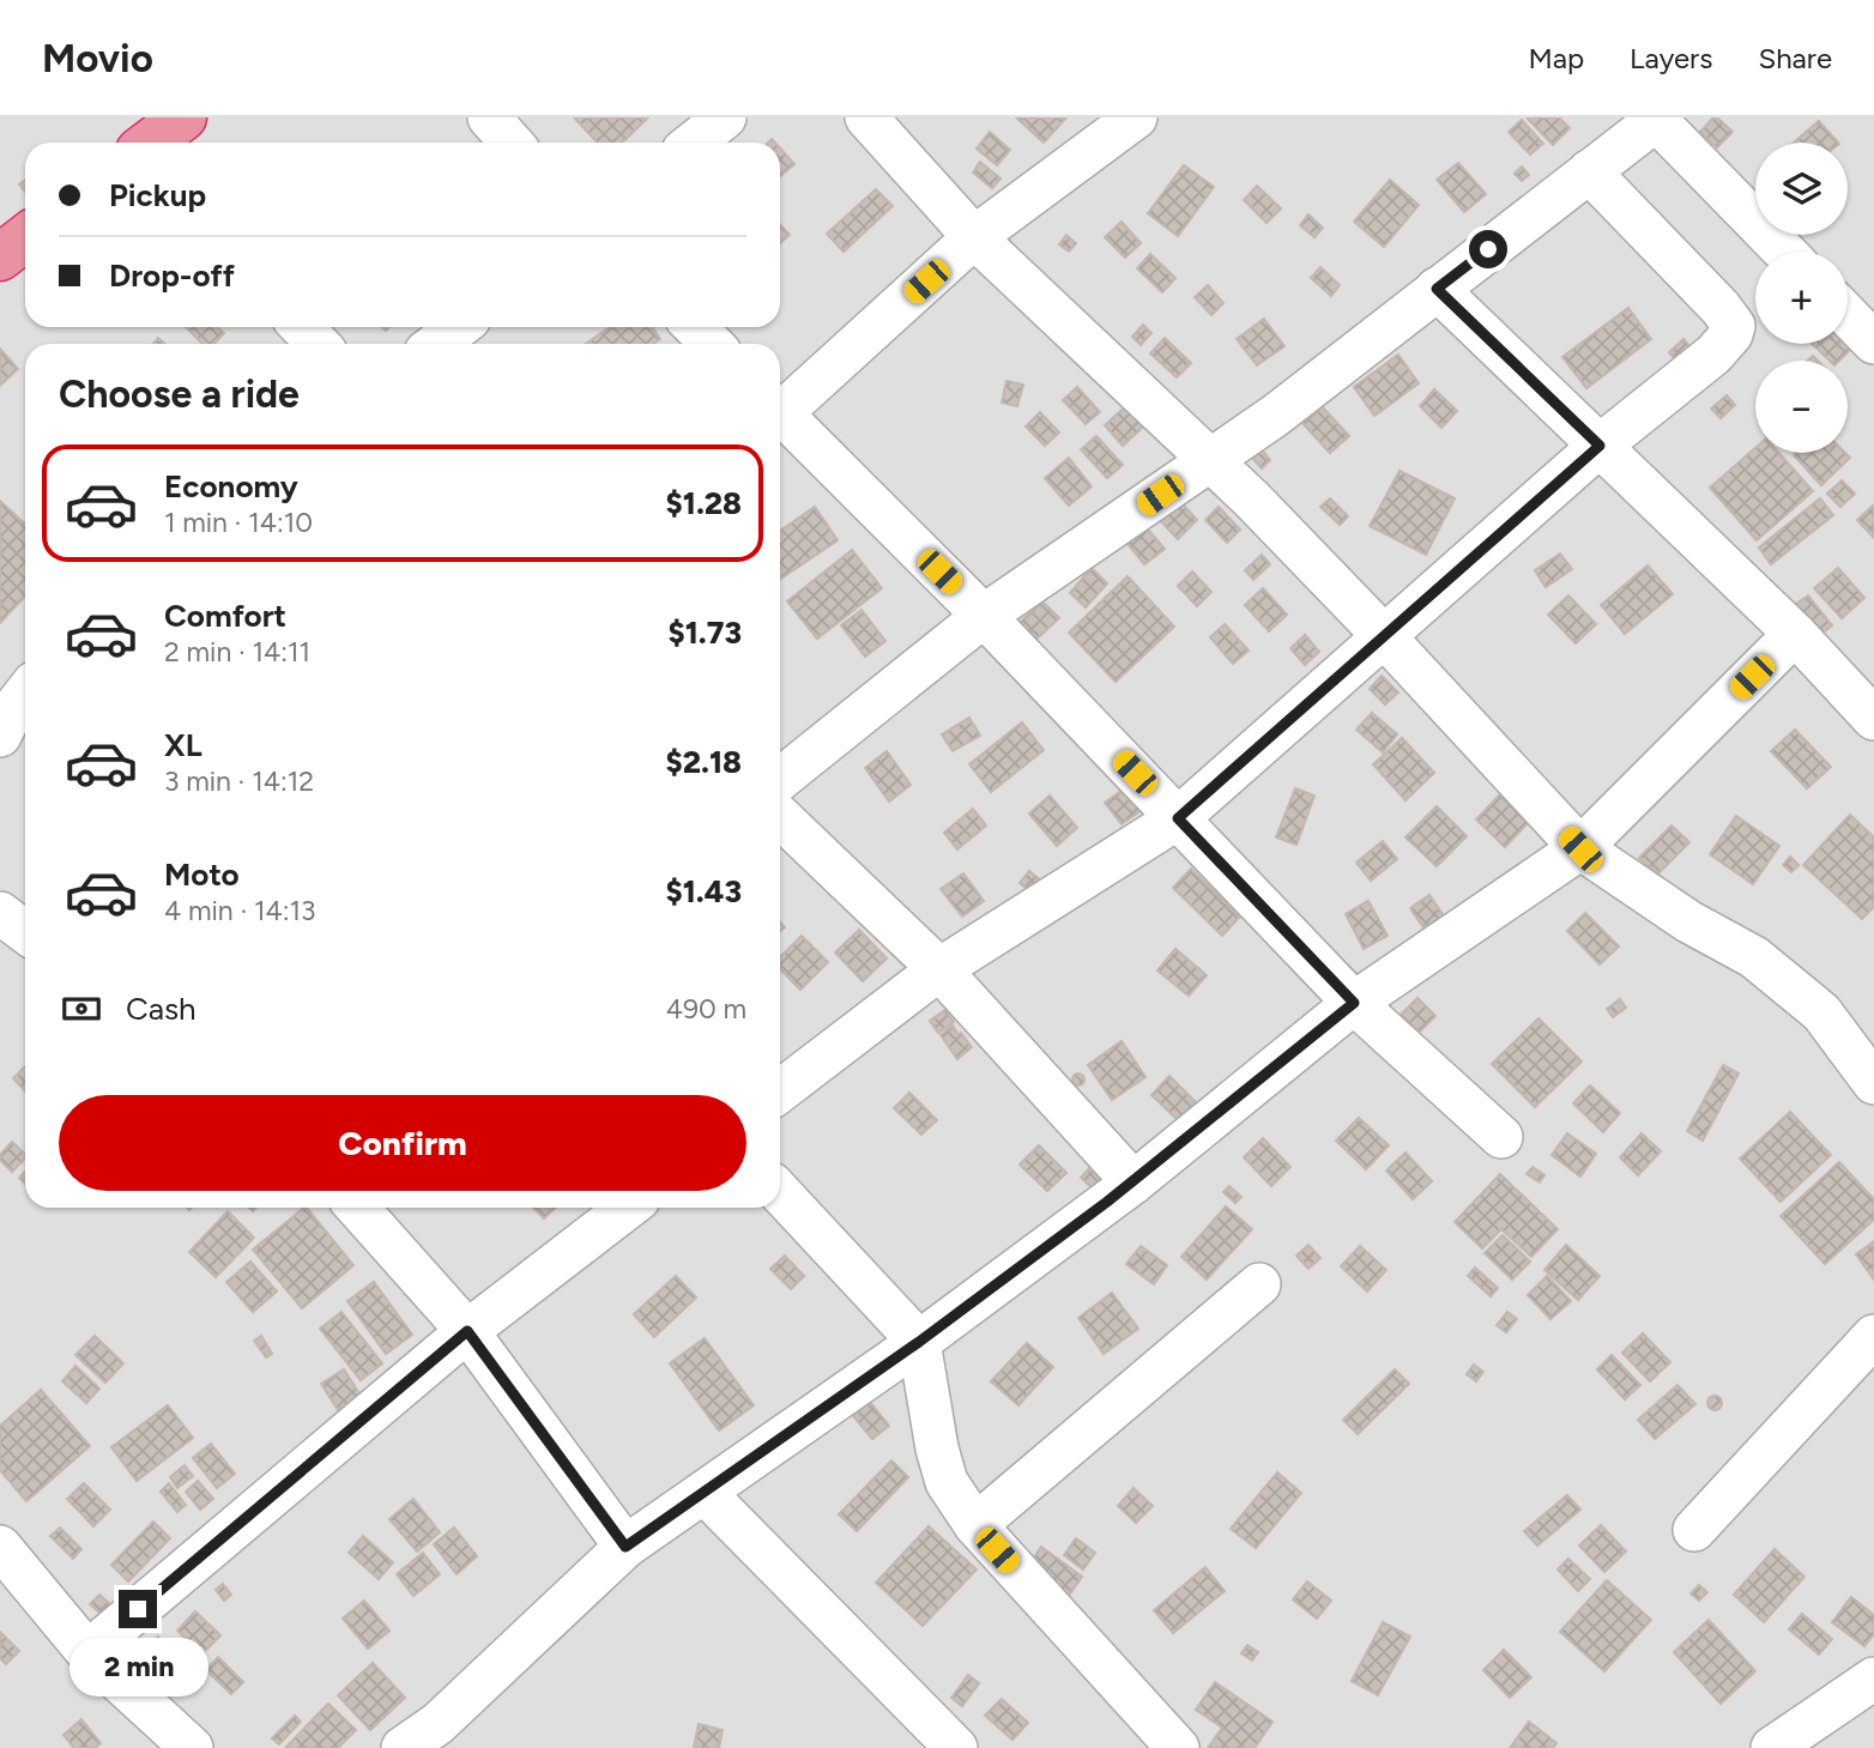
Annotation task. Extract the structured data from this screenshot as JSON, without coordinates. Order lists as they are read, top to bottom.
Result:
{
  "page": {
    "header": "Movio",
    "nav": ["Map", "Layers", "Share"],
    "map_buttons": ["+", "−"],
    "banner": ["Pickup", "Drop-off"],
    "heading": "Choose a ride",
    "list": [
      {
        "name": "Economy",
        "note": "1 min · 14:10",
        "value": "$1.28"
      },
      {
        "name": "Comfort",
        "note": "2 min · 14:11",
        "value": "$1.73"
      },
      {
        "name": "XL",
        "note": "3 min · 14:12",
        "value": "$2.18"
      },
      {
        "name": "Moto",
        "note": "4 min · 14:13",
        "value": "$1.43"
      }
    ],
    "pay": ["Cash", "490 m"],
    "buttons": "Confirm",
    "bubble": "2 min"
  }
}
